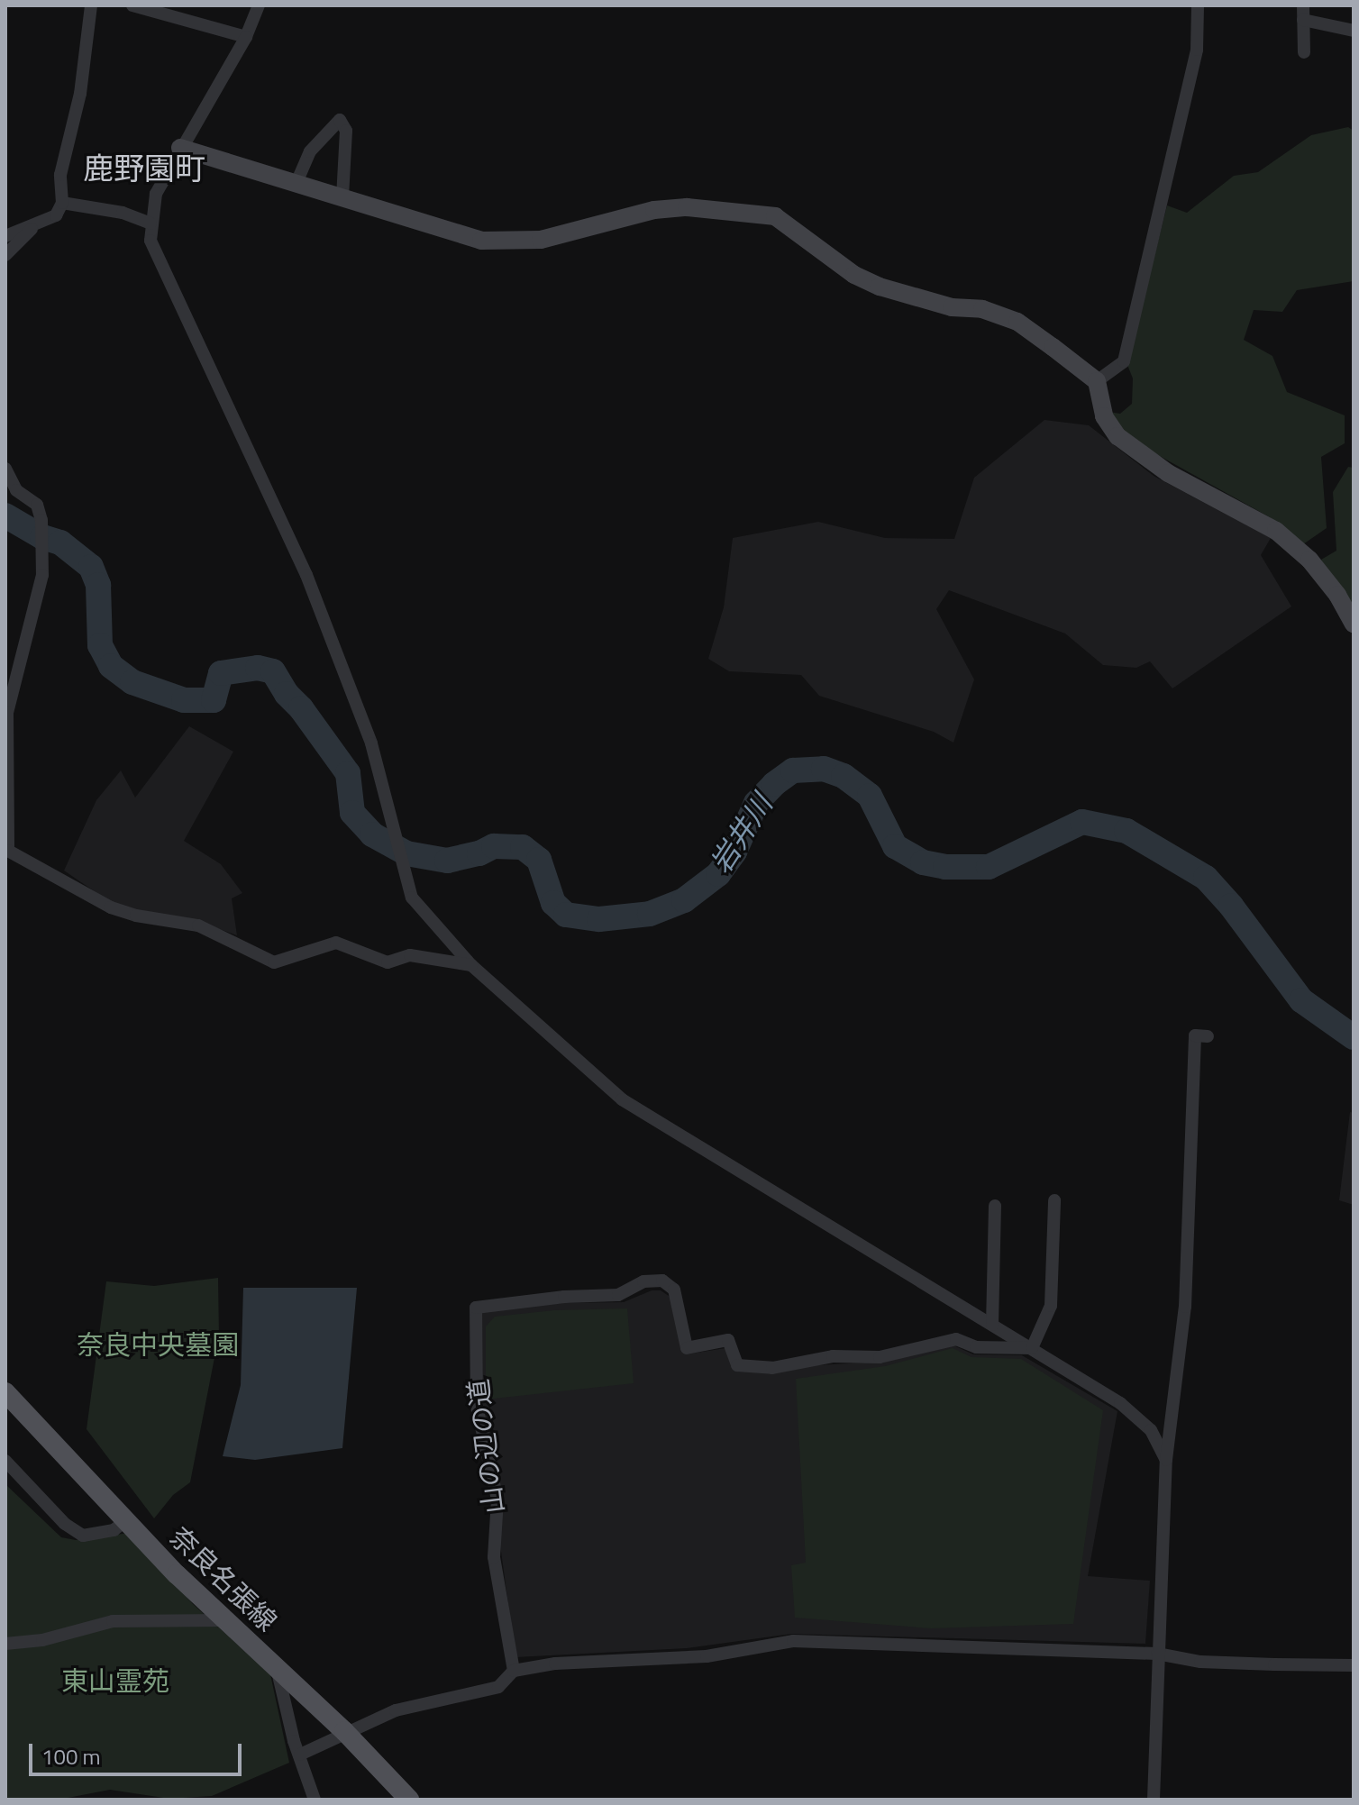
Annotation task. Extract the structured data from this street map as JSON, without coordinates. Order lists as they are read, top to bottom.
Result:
{
  "streets": {
    "main road": ["奈良名張線"],
    "street": ["山の辺の道"]
  },
  "districts": ["鹿野園町"],
  "water": ["岩井川"],
  "parks": ["奈良中央墓園", "東山霊苑"],
  "scale_bar": "100 m"
}
